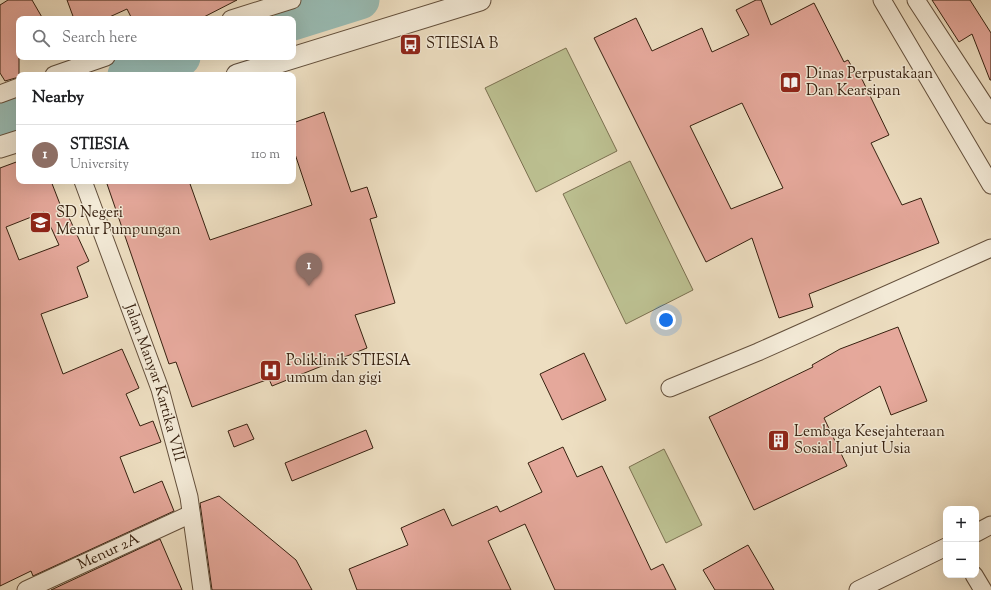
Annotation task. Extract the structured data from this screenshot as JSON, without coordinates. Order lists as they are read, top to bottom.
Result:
{
  "streets": {
    "street": ["Jalan Manyar Kartika VIII", "Menur 2A"]
  },
  "crossings": [
    ["Jalan Manyar Kartika VIII", "Menur 2A"]
  ],
  "places": {
    "bus stop": ["STIESIA B"],
    "library": ["Dinas Perpustakaan Dan Kearsipan"],
    "school or university": ["SD Negeri Menur Pumpungan"],
    "hospital": ["Poliklinik STIESIA umum dan gigi"],
    "building": ["Lembaga Kesejahteraan Sosial Lanjut Usia"]
  },
  "page": {
    "search": "Search here",
    "heading": "Nearby",
    "list": [
      {
        "mark": "1",
        "name": "STIESIA",
        "note": "University",
        "value": "110 m"
      }
    ],
    "pins": "1",
    "map_buttons": ["+", "−"]
  }
}
